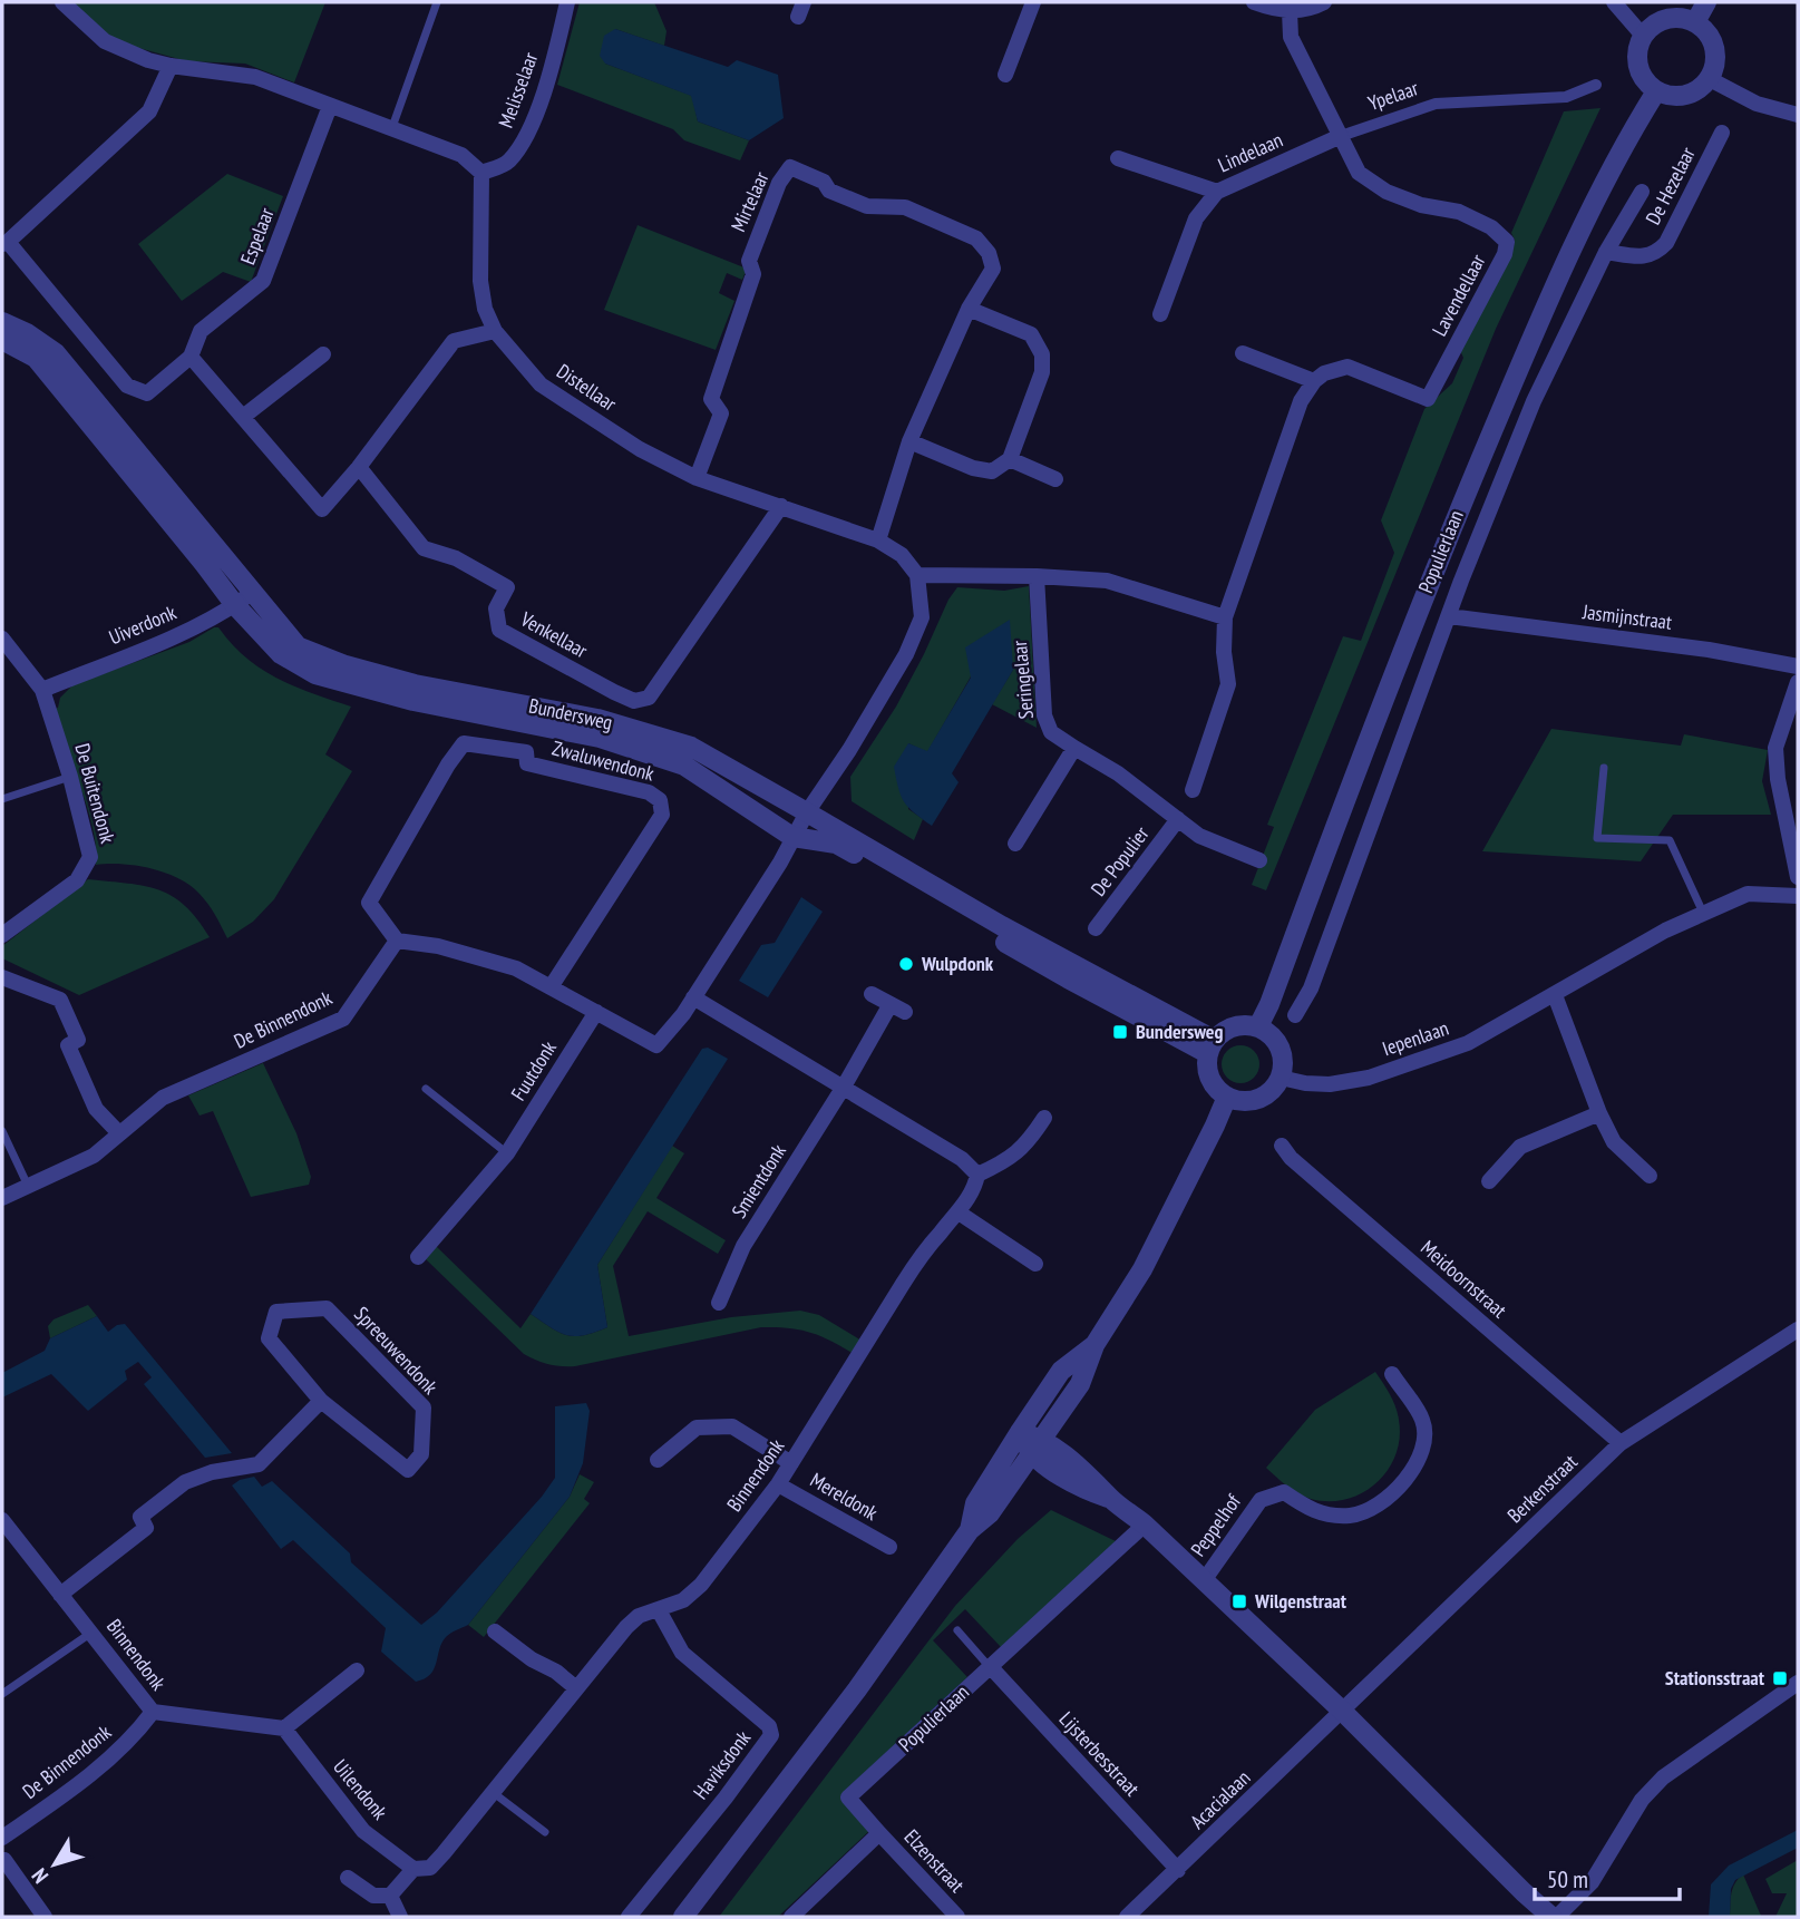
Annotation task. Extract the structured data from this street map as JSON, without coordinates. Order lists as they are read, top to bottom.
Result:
{
  "streets": {
    "street": [
      "Melisselaar",
      "Ypelaar",
      "Lindelaan",
      "De Hezelaar",
      "Mirtelaar",
      "Espelaar",
      "Lavendellaar",
      "Distellaar",
      "Populierlaan",
      "Jasmijnstraat",
      "Uiverdonk",
      "Venkellaar",
      "Seringelaar",
      "Bundersweg",
      "Zwaluwendonk",
      "De Buitendonk",
      "De Populier",
      "De Binnendonk",
      "Iepenlaan",
      "Fuutdonk",
      "Smientdonk",
      "Meidoornstraat",
      "Spreeuwendonk",
      "Binnendonk",
      "Berkenstraat",
      "Mereldonk",
      "Peppelhof",
      "Lijsterbesstraat",
      "Haviksdonk",
      "Uilendonk",
      "Acacialaan",
      "Elzenstraat"
    ]
  },
  "crossings": [
    ["Melisselaar", "Distellaar"],
    ["Ypelaar", "Lindelaan"],
    ["Ypelaar", "Lavendellaar"],
    ["Lindelaan", "Lavendellaar"],
    ["De Hezelaar", "Populierlaan"],
    ["Mirtelaar", "Distellaar"],
    ["Distellaar", "Venkellaar"],
    ["Populierlaan", "Jasmijnstraat"],
    ["Populierlaan", "Bundersweg"],
    ["Populierlaan", "Iepenlaan"],
    ["Populierlaan", "Lijsterbesstraat"],
    ["Populierlaan", "Elzenstraat"],
    ["Uiverdonk", "Bundersweg"],
    ["Uiverdonk", "De Buitendonk"],
    ["Seringelaar", "De Populier"],
    ["Bundersweg", "Iepenlaan"],
    ["Zwaluwendonk", "De Binnendonk"],
    ["De Binnendonk", "Binnendonk"],
    ["Meidoornstraat", "Berkenstraat"],
    ["Binnendonk", "Mereldonk"],
    ["Binnendonk", "Haviksdonk"],
    ["Binnendonk", "Uilendonk"],
    ["Berkenstraat", "Acacialaan"],
    ["Lijsterbesstraat", "Acacialaan"]
  ],
  "places": {
    "other": ["Wulpdonk"],
    "transit": ["Bundersweg", "Wilgenstraat", "Stationsstraat"]
  },
  "scale_bar": "50 m",
  "north": "bottom left"
}
